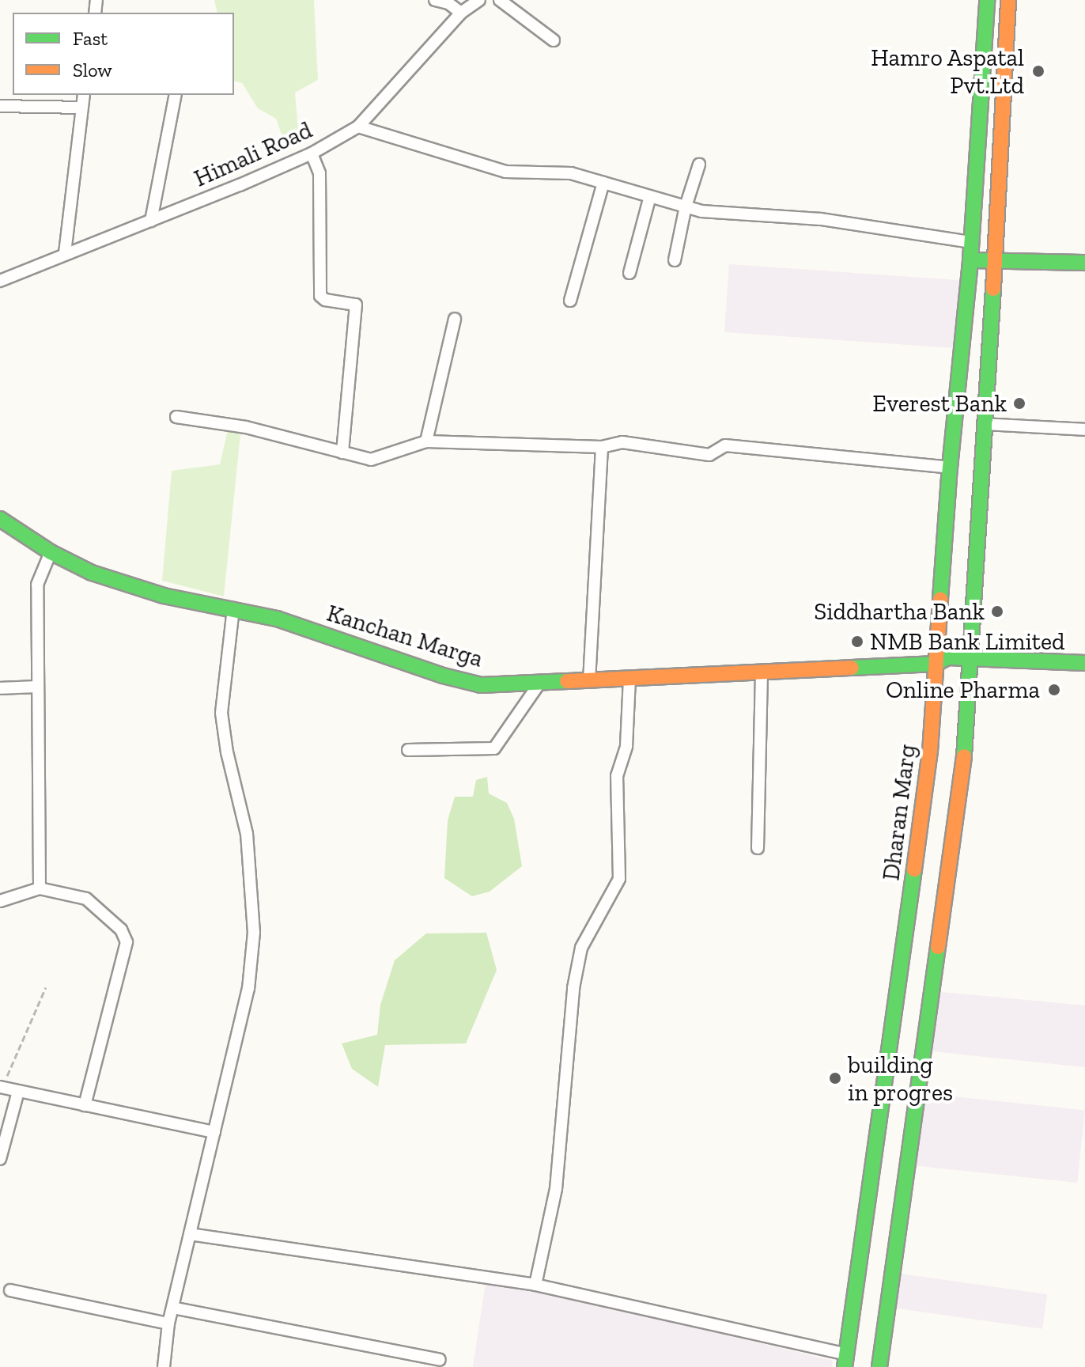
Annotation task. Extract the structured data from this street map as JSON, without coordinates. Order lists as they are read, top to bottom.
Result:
{
  "streets": {
    "main road": ["Kanchan Marga", "Dharan Marg"],
    "street": ["Himali Road"]
  },
  "crossings": [
    ["Kanchan Marga", "Dharan Marg"]
  ],
  "places": [
    "Hamro Aspatal Pvt.Ltd",
    "Everest Bank",
    "Siddhartha Bank",
    "NMB Bank Limited",
    "Online Pharma",
    "building in progres"
  ],
  "legend": ["Fast", "Slow"]
}
